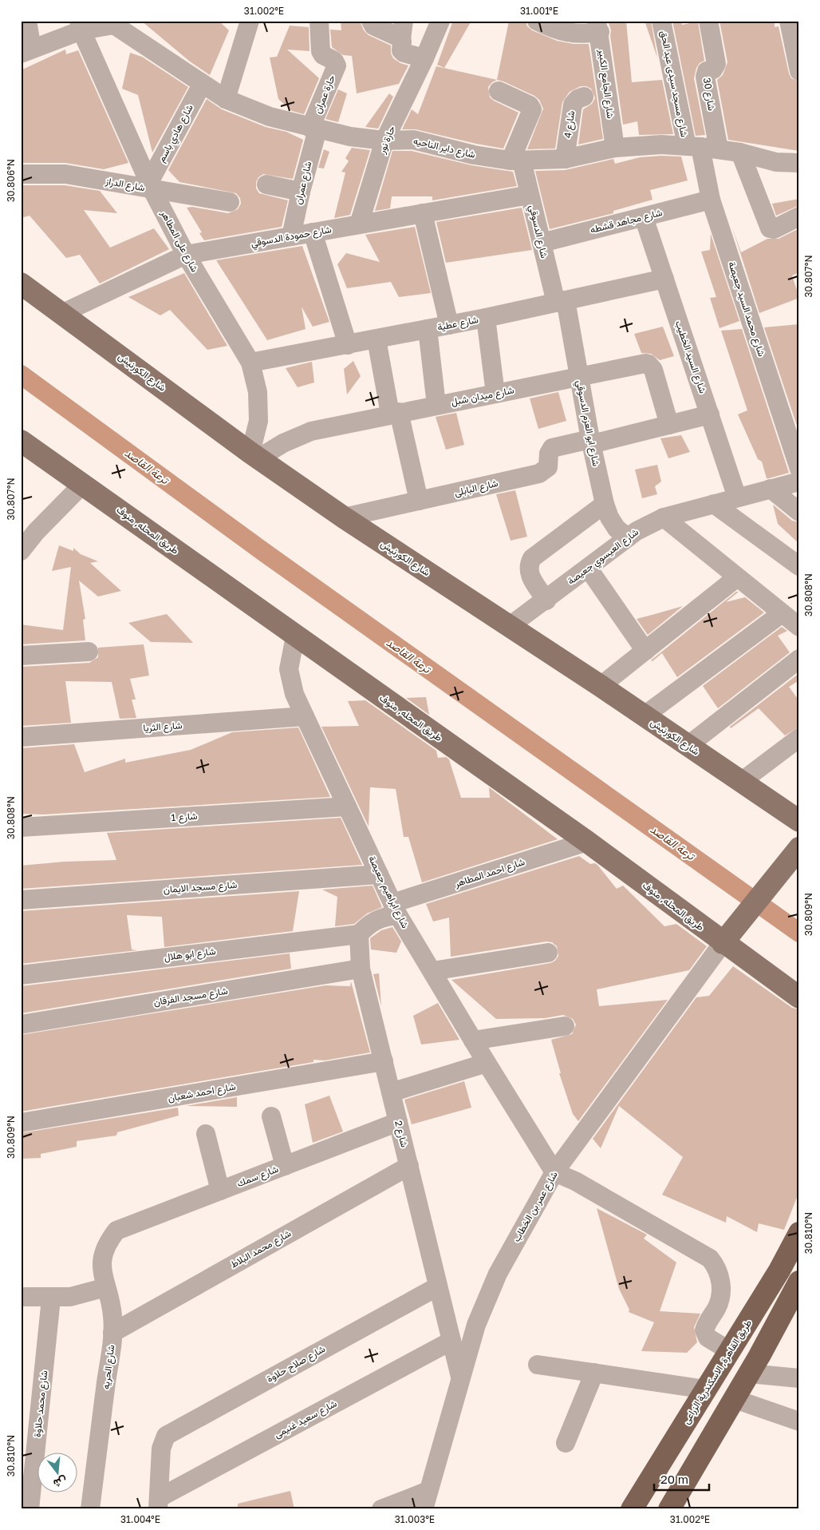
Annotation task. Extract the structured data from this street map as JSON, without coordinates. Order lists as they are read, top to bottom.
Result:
{
  "streets": {
    "highway": ["طريق القاهرة, الاسكندرية الزراعى"],
    "main road": ["شارع الكورنيش", "طريق المحله, منوف"],
    "street": [
      "شارع الجامع الكبير",
      "شارع مسجد سيدى عبد الحق",
      "حارة عمران",
      "شارع 30",
      "شارع 4",
      "شارع هادي باسم",
      "حارة نور",
      "شارع داير الناحيه",
      "شارع عمران",
      "شارع الدراز",
      "شارع مجاهد قشطه",
      "شارع الدسوقي",
      "شارع حمودة الدسوقي",
      "شارع على المطاهر",
      "شارع محمد السيد جعيصة",
      "شارع عطية",
      "شارع السيد الخطيب",
      "شارع ميدان شبل",
      "شارع ابو العزم الدسوقي",
      "شارع البابلى",
      "شارع العيسوي جعيصة",
      "شارع الثريا",
      "شارع 1",
      "شارع احمد المطاهر",
      "شارع مسجد الايمان",
      "شارع ابراهيم جعيصة",
      "شارع ابو هلال",
      "شارع مسجد الفرقان",
      "شارع احمد شعبان",
      "شارع 2",
      "شارع سمك",
      "شارع عمر بن الخطاب",
      "شارع محمد البلاط",
      "شارع صلاح حلاوة",
      "شارع الحريه",
      "شارع محمد حلاوة",
      "شارع سعيد غنيمى"
    ]
  },
  "crossings": [
    ["شارع الجامع الكبير", "شارع داير الناحيه"],
    ["شارع مسجد سيدى عبد الحق", "شارع 30"],
    ["شارع مسجد سيدى عبد الحق", "شارع داير الناحيه"],
    ["شارع مسجد سيدى عبد الحق", "شارع محمد السيد جعيصة"],
    ["حارة عمران", "شارع داير الناحيه"],
    ["حارة عمران", "شارع عمران"],
    ["شارع 30", "شارع داير الناحيه"],
    ["شارع 30", "شارع محمد السيد جعيصة"],
    ["شارع 4", "شارع داير الناحيه"],
    ["شارع هادي باسم", "شارع داير الناحيه"],
    ["شارع هادي باسم", "شارع الدراز"],
    ["شارع هادي باسم", "شارع على المطاهر"],
    ["حارة نور", "شارع داير الناحيه"],
    ["حارة نور", "شارع حمودة الدسوقي"],
    ["شارع داير الناحيه", "شارع عمران"],
    ["شارع داير الناحيه", "شارع الدسوقي"],
    ["شارع داير الناحيه", "شارع محمد السيد جعيصة"],
    ["شارع عمران", "شارع حمودة الدسوقي"],
    ["شارع الدراز", "شارع على المطاهر"],
    ["شارع مجاهد قشطه", "شارع الدسوقي"],
    ["شارع مجاهد قشطه", "شارع محمد السيد جعيصة"],
    ["شارع مجاهد قشطه", "شارع السيد الخطيب"],
    ["شارع الدسوقي", "شارع حمودة الدسوقي"],
    ["شارع الدسوقي", "شارع عطية"],
    ["شارع الدسوقي", "شارع ابو العزم الدسوقي"],
    ["شارع حمودة الدسوقي", "شارع على المطاهر"],
    ["شارع حمودة الدسوقي", "شارع الكورنيش"],
    ["شارع على المطاهر", "شارع عطية"],
    ["شارع على المطاهر", "شارع الكورنيش"],
    ["شارع على المطاهر", "شارع ميدان شبل"],
    ["شارع عطية", "شارع السيد الخطيب"],
    ["شارع عطية", "شارع ابو العزم الدسوقي"],
    ["شارع السيد الخطيب", "شارع العيسوي جعيصة"],
    ["شارع الكورنيش", "شارع ميدان شبل"],
    ["شارع الكورنيش", "شارع البابلى"],
    ["شارع الكورنيش", "شارع العيسوي جعيصة"],
    ["شارع ميدان شبل", "شارع ابو العزم الدسوقي"],
    ["شارع ابو العزم الدسوقي", "شارع البابلى"],
    ["شارع ابو العزم الدسوقي", "شارع العيسوي جعيصة"],
    ["طريق المحله, منوف", "شارع احمد المطاهر"],
    ["طريق المحله, منوف", "شارع ابراهيم جعيصة"],
    ["طريق المحله, منوف", "شارع عمر بن الخطاب"],
    ["شارع الثريا", "شارع ابراهيم جعيصة"],
    ["شارع 1", "شارع ابراهيم جعيصة"],
    ["شارع احمد المطاهر", "شارع ابراهيم جعيصة"],
    ["شارع مسجد الايمان", "شارع ابراهيم جعيصة"],
    ["شارع ابراهيم جعيصة", "شارع عمر بن الخطاب"],
    ["شارع ابو هلال", "شارع 2"],
    ["شارع مسجد الفرقان", "شارع 2"],
    ["شارع احمد شعبان", "شارع 2"],
    ["شارع 2", "شارع سمك"],
    ["شارع 2", "شارع عمر بن الخطاب"],
    ["شارع 2", "شارع محمد البلاط"],
    ["شارع 2", "شارع صلاح حلاوة"],
    ["شارع 2", "شارع سعيد غنيمى"],
    ["شارع سمك", "شارع الحريه"],
    ["شارع محمد البلاط", "شارع الحريه"],
    ["شارع صلاح حلاوة", "شارع سعيد غنيمى"]
  ],
  "water": ["ترعة القاصد"],
  "scale_bar": "20 m",
  "north": "bottom",
  "coordinates": [
    "31.002°E",
    "31.001°E",
    "30.806°N",
    "30.807°N",
    "30.808°N",
    "30.809°N",
    "30.810°N",
    "31.004°E",
    "31.003°E"
  ]
}
